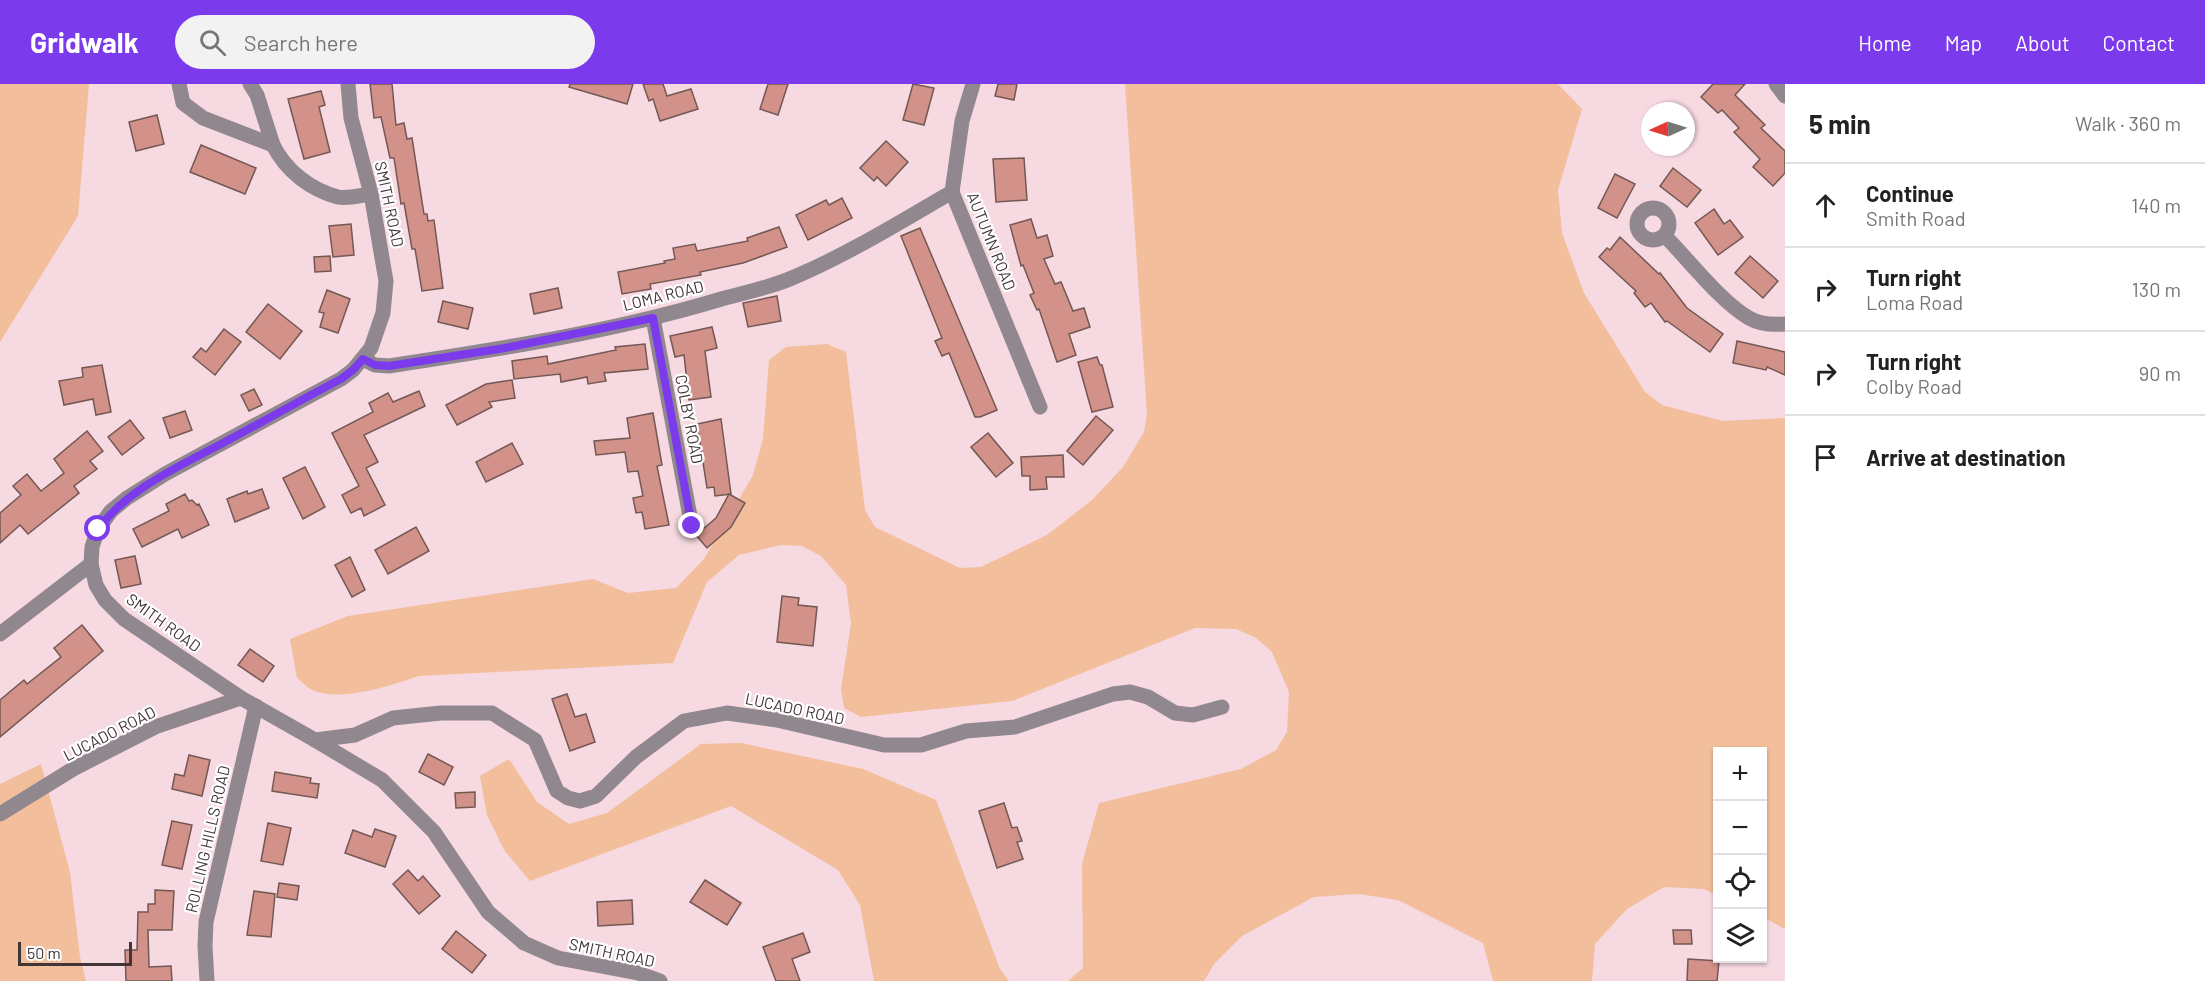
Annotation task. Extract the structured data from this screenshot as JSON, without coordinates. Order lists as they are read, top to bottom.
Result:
{
  "streets": {
    "street": [
      "SMITH ROAD",
      "AUTUMN ROAD",
      "LOMA ROAD",
      "COLBY ROAD",
      "LUCADO ROAD",
      "ROLLING HILLS ROAD"
    ]
  },
  "crossings": [
    ["SMITH ROAD", "LOMA ROAD"],
    ["SMITH ROAD", "LUCADO ROAD"],
    ["SMITH ROAD", "ROLLING HILLS ROAD"],
    ["AUTUMN ROAD", "LOMA ROAD"],
    ["LOMA ROAD", "COLBY ROAD"]
  ],
  "scale_bar": "50 m",
  "north": "left",
  "page": {
    "header": "Gridwalk",
    "search": "Search here",
    "nav": [
      "Home",
      "Map",
      "About",
      "Contact"
    ],
    "heading": ["5 min", "Walk · 360 m"],
    "list": [
      ["Continue", "Smith Road", "140 m"],
      ["Turn right", "Loma Road", "130 m"],
      ["Turn right", "Colby Road", "90 m"],
      "Arrive at destination"
    ],
    "map_buttons": ["+", "−"],
    "scale": "50 m"
  }
}
